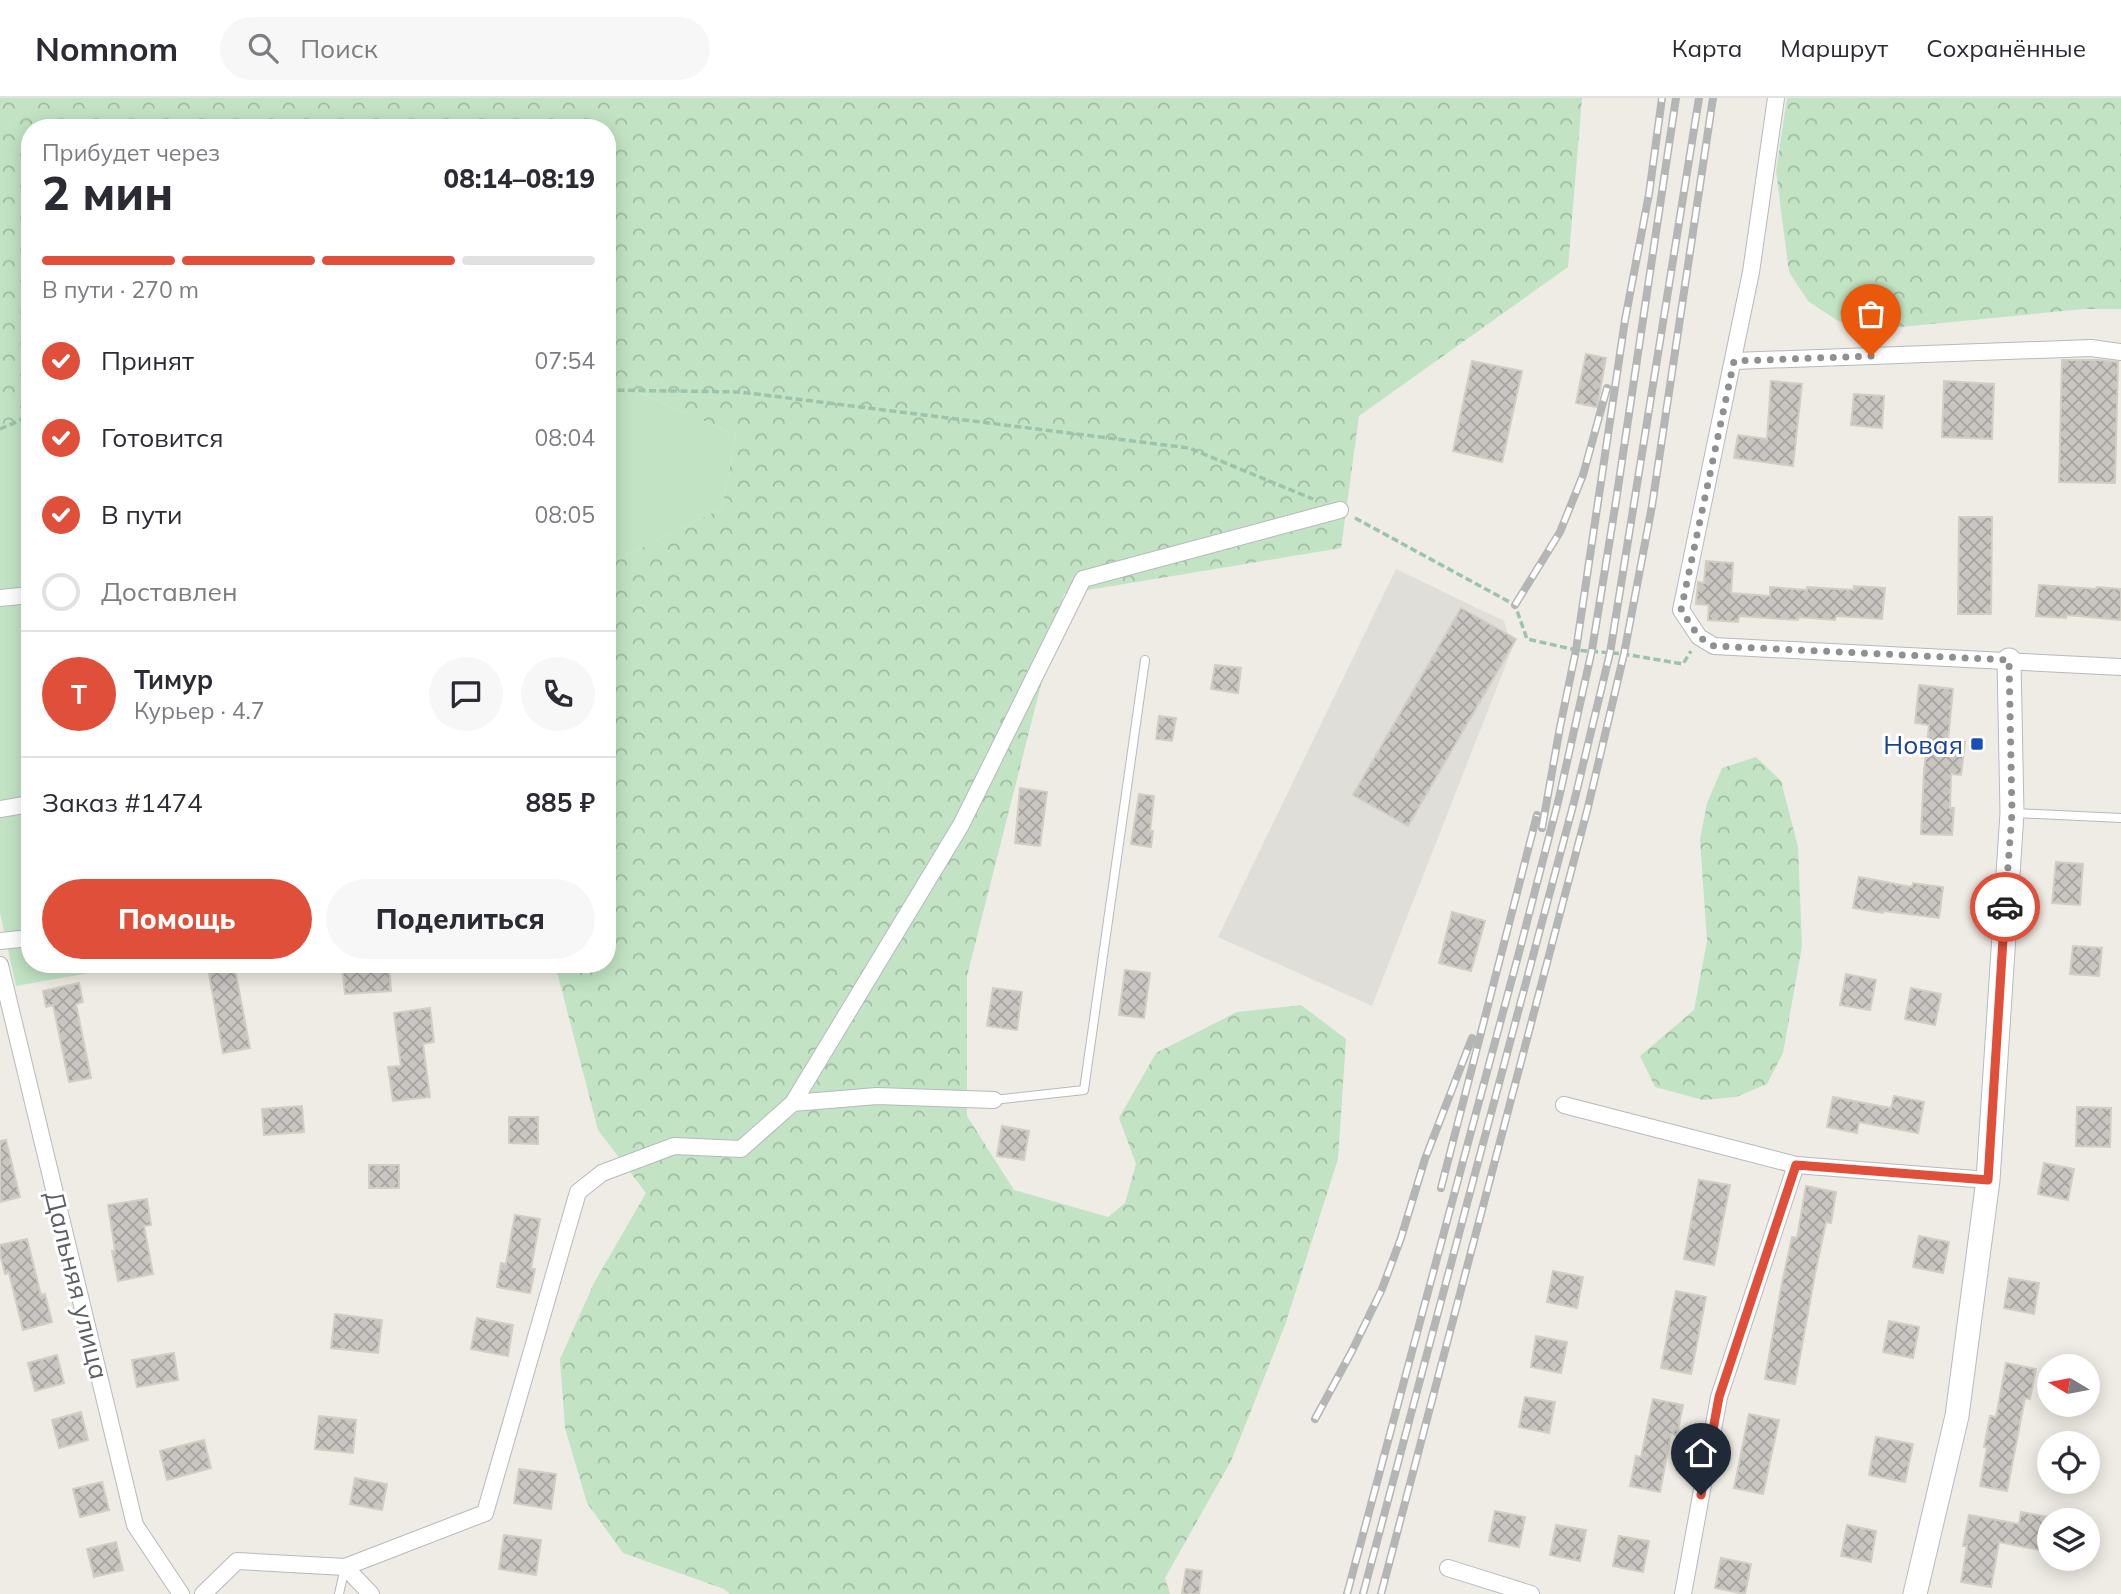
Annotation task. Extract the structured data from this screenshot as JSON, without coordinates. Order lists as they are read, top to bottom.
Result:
{
  "streets": {
    "street": ["Дальняя улица"]
  },
  "places": {
    "transit": ["Новая"]
  },
  "north": "left",
  "page": {
    "header": "Nomnom",
    "search": "Поиск",
    "nav": ["Карта", "Маршрут", "Сохранённые"],
    "heading": ["2 мин", "Прибудет через", "08:14–08:19"],
    "panel": [
      "Тимур",
      "Курьер · 4.7",
      "Заказ #1474",
      "885 ₽"
    ],
    "bar": "В пути · 270 m",
    "list": [
      ["Принят", "07:54"],
      ["Готовится", "08:04"],
      ["В пути", "08:05"],
      "Доставлен"
    ],
    "round": "Т",
    "buttons": ["Помощь", "Поделиться"]
  }
}
